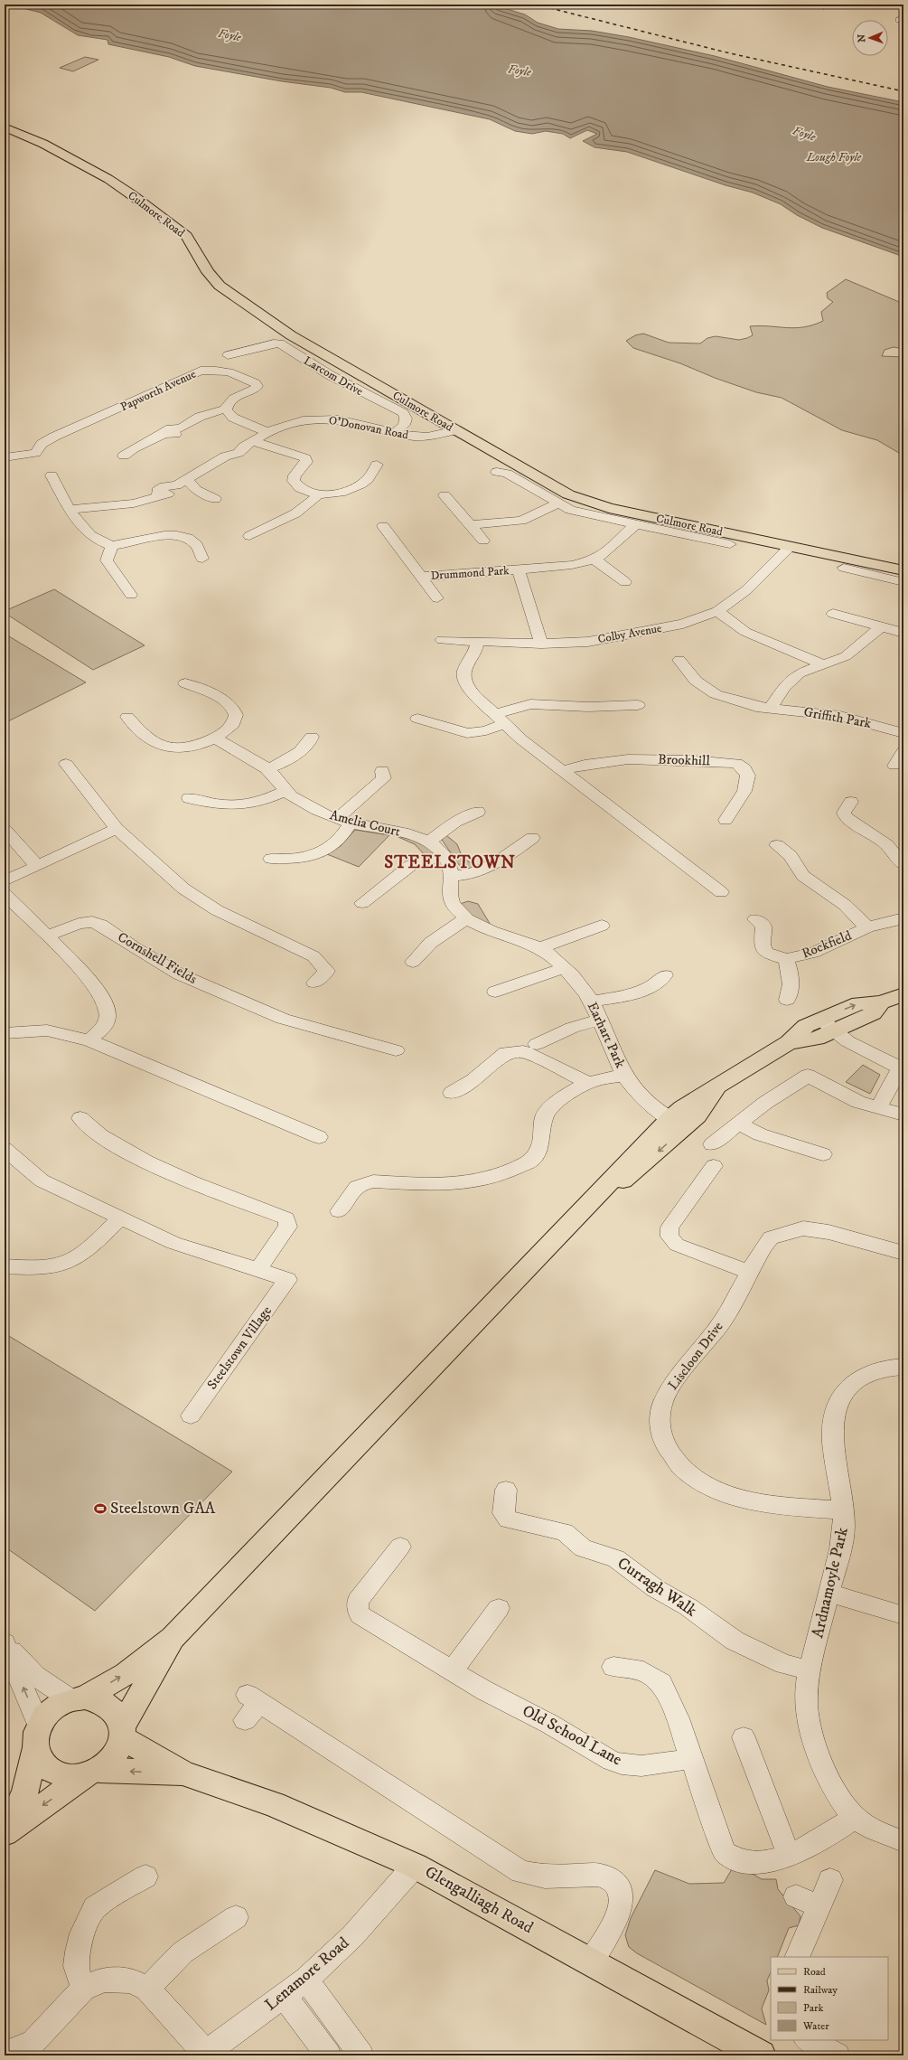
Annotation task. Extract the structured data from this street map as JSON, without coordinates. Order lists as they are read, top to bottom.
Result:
{
  "streets": {
    "main road": ["Culmore Road", "Glengalliagh Road"],
    "street": [
      "Larcom Drive",
      "Papworth Avenue",
      "O'Donovan Road",
      "Drummond Park",
      "Colby Avenue",
      "Griffith Park",
      "Brookhill",
      "Amelia Court",
      "Rockfield",
      "Cornshell Fields",
      "Earhart Park",
      "Steelstown Village",
      "Liscloon Drive",
      "Ardnamoyle Park",
      "Curragh Walk",
      "Old School Lane",
      "Lenamore Road"
    ]
  },
  "crossings": [
    ["Culmore Road", "O'Donovan Road"],
    ["Culmore Road", "Colby Avenue"],
    ["Larcom Drive", "O'Donovan Road"],
    ["Drummond Park", "Colby Avenue"],
    ["Amelia Court", "Earhart Park"],
    ["Liscloon Drive", "Ardnamoyle Park"],
    ["Ardnamoyle Park", "Curragh Walk"],
    ["Glengalliagh Road", "Lenamore Road"]
  ],
  "districts": ["STEELSTOWN"],
  "water": ["Foyle", "Lough Foyle"],
  "places": {
    "sports": ["Steelstown GAA"]
  },
  "legend": [
    "Road",
    "Railway",
    "Park",
    "Water"
  ],
  "north": "left"
}
